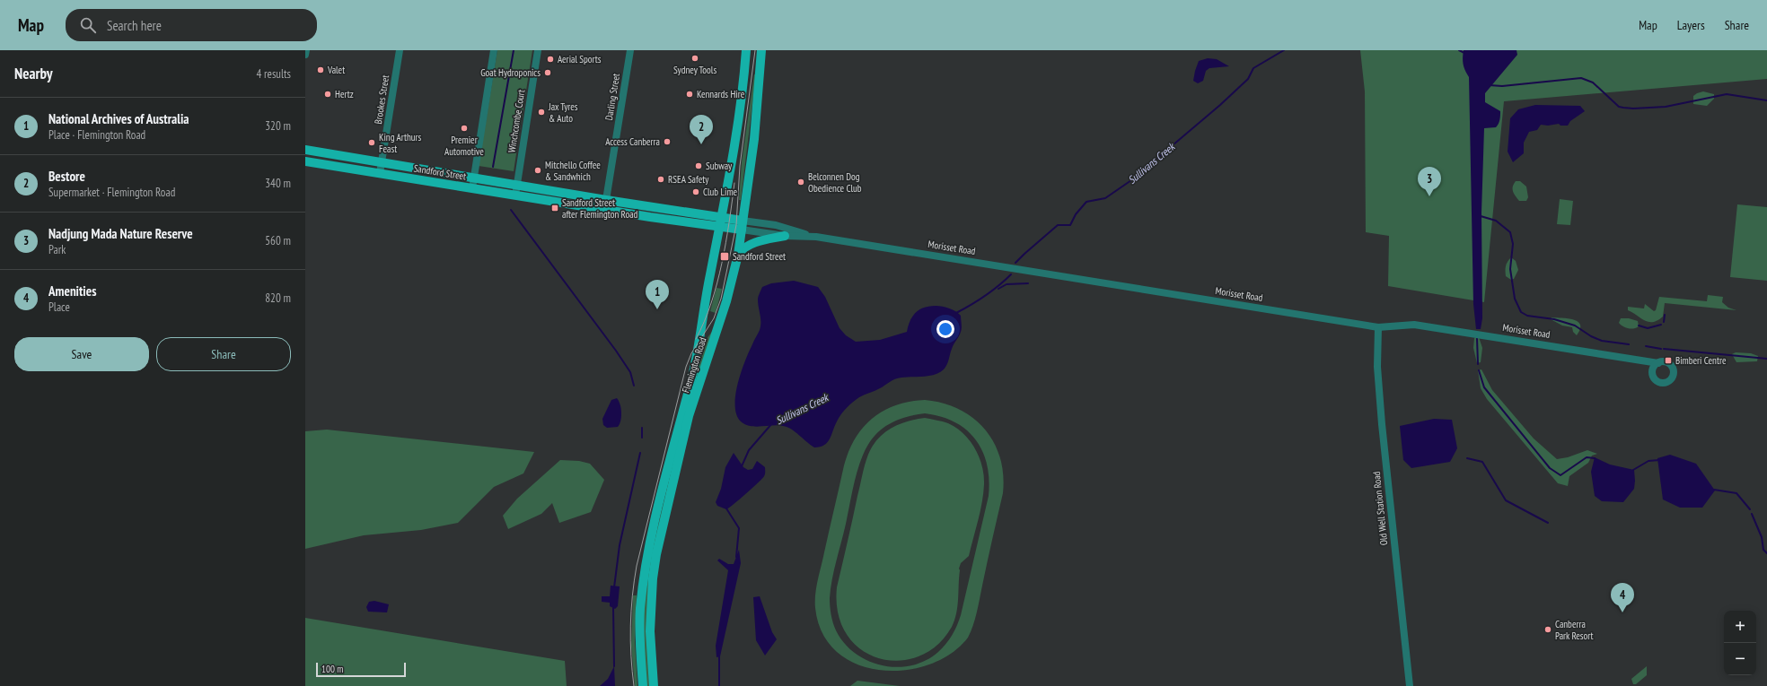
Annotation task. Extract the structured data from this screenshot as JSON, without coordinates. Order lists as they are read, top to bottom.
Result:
{
  "streets": {
    "main road": ["Sandford Street", "Morisset Road", "Flemington Road"],
    "street": [
      "Darling Street",
      "Brookes Street",
      "Winchcombe Court",
      "Old Well Station Road"
    ]
  },
  "crossings": [
    ["Darling Street", "Sandford Street"],
    ["Brookes Street", "Sandford Street"],
    ["Winchcombe Court", "Sandford Street"],
    ["Sandford Street", "Morisset Road"],
    ["Sandford Street", "Flemington Road"],
    ["Morisset Road", "Flemington Road"],
    ["Morisset Road", "Old Well Station Road"]
  ],
  "water": ["Sullivans Creek"],
  "places": {
    "other": [
      "Sydney Tools",
      "Aerial Sports",
      "Valet",
      "Goat Hydroponics",
      "Hertz",
      "Kennards Hire",
      "Jax Tyres & Auto",
      "Premier Automotive",
      "Access Canberra",
      "King Arthurs Feast",
      "Subway",
      "Mitchello Coffee & Sandwhich",
      "RSEA Safety",
      "Belconnen Dog Obedience Club",
      "Club Lime",
      "Canberra Park Resort"
    ],
    "transit": ["Sandford Street after Flemington Road", "Sandford Street", "Bimberi Centre"]
  },
  "scale_bar": "100 m",
  "page": {
    "header": "Map",
    "search": "Search here",
    "nav": ["Map", "Layers", "Share"],
    "heading": ["Nearby", "4 results"],
    "list": [
      {
        "mark": "1",
        "name": "National Archives of Australia",
        "note": "Place · Flemington Road",
        "value": "320 m"
      },
      {
        "mark": "2",
        "name": "Bestore",
        "note": "Supermarket · Flemington Road",
        "value": "340 m"
      },
      {
        "mark": "3",
        "name": "Nadjung Mada Nature Reserve",
        "note": "Park",
        "value": "560 m"
      },
      {
        "mark": "4",
        "name": "Amenities",
        "note": "Place",
        "value": "820 m"
      }
    ],
    "pins": [
      "2",
      "3",
      "1",
      "4"
    ],
    "buttons": ["Save", "Share"],
    "map_buttons": ["+", "−"],
    "scale": "100 m"
  }
}
